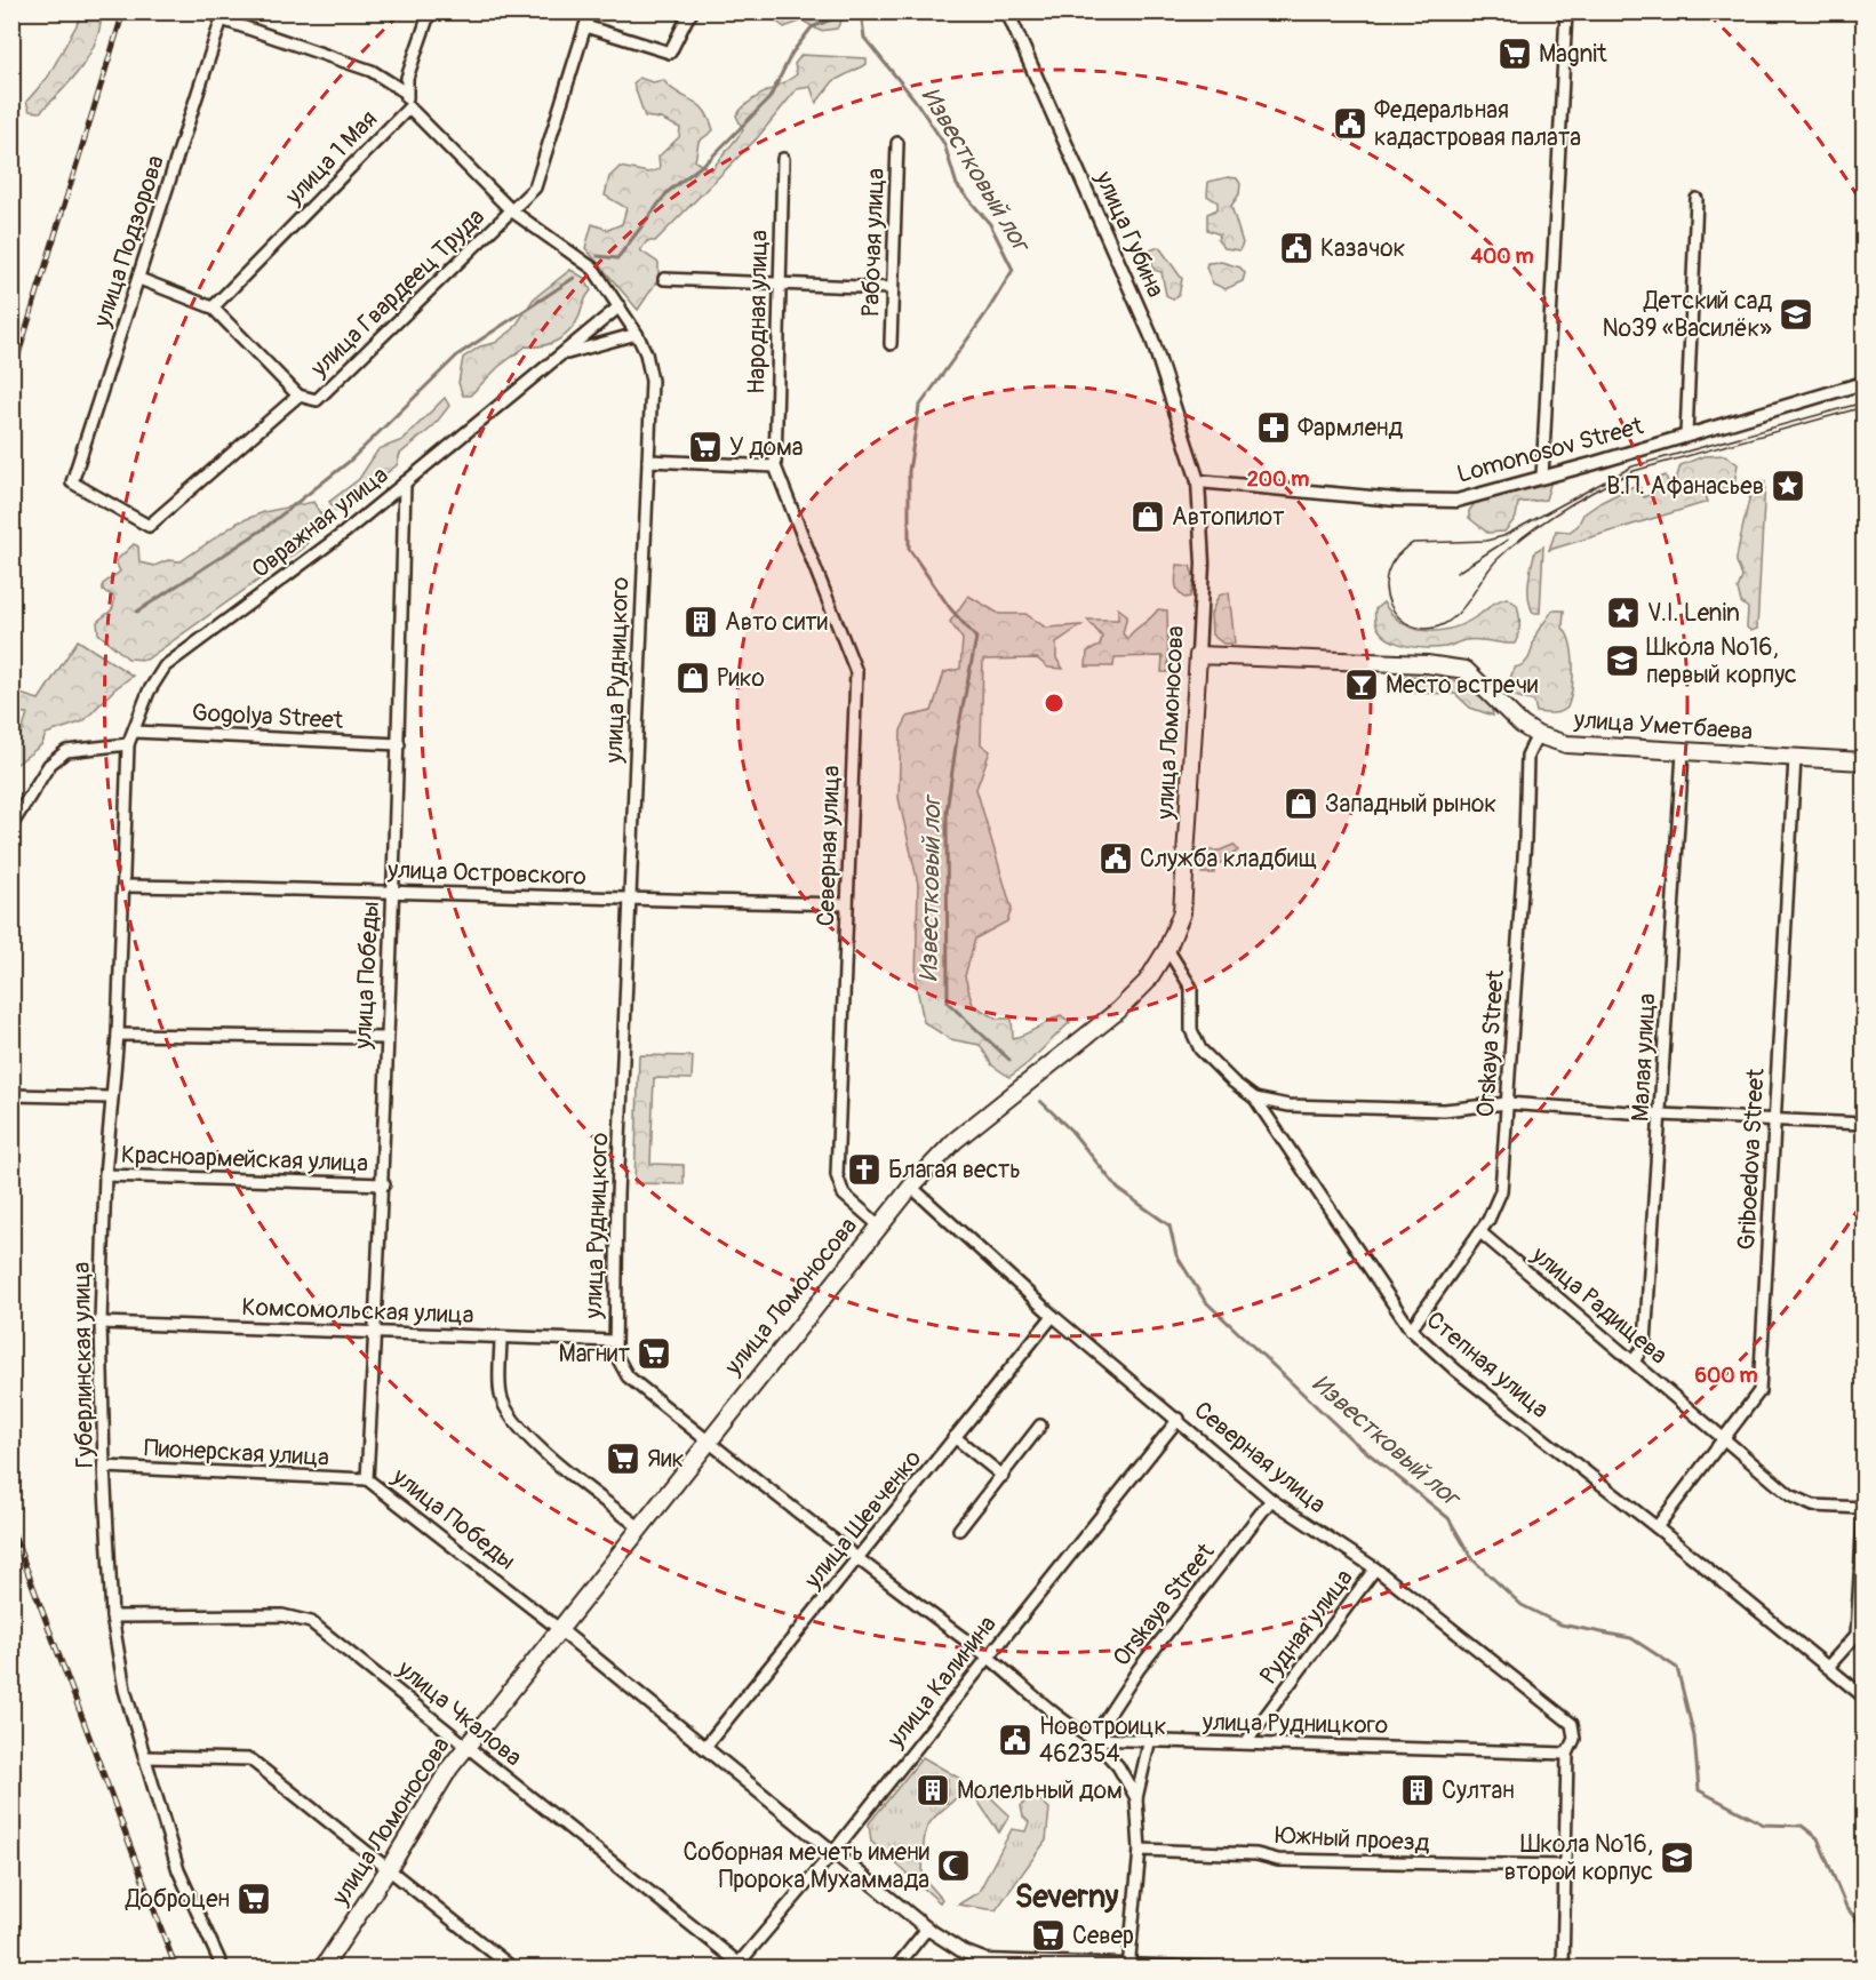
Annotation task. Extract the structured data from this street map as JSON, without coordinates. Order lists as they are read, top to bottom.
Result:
{
  "streets": {
    "main road": ["улица Ломоносова", "улица Уметбаева"],
    "street": [
      "улица 1 Мая",
      "улица Губина",
      "улица Подзорова",
      "Рабочая улица",
      "улица Гвардеец Труда",
      "Народная улица",
      "Lomonosov Street",
      "Овражная улица",
      "улица Рудницкого",
      "Gogolya Street",
      "Северная улица",
      "улица Островского",
      "улица Победы",
      "Orskaya Street",
      "Малая улица",
      "Красноармейская улица",
      "Griboedova Street",
      "улица Радищева",
      "Комсомольская улица",
      "Губерлинская улица",
      "Степная улица",
      "Пионерская улица",
      "улица Шевченко",
      "Рудная улица",
      "улица Калинина",
      "улица Чкалова",
      "Южный проезд"
    ]
  },
  "crossings": [
    ["улица 1 Мая", "улица Рудницкого"],
    ["улица Губина", "Lomonosov Street"],
    ["улица Губина", "улица Ломоносова"],
    ["улица Подзорова", "улица Гвардеец Труда"],
    ["улица Гвардеец Труда", "улица Рудницкого"],
    ["Народная улица", "Северная улица"],
    ["Lomonosov Street", "улица Ломоносова"],
    ["Овражная улица", "улица Рудницкого"],
    ["Овражная улица", "Gogolya Street"],
    ["Овражная улица", "улица Победы"],
    ["Овражная улица", "Губерлинская улица"],
    ["улица Рудницкого", "улица Ломоносова"],
    ["улица Рудницкого", "Северная улица"],
    ["улица Рудницкого", "улица Островского"],
    ["улица Рудницкого", "Orskaya Street"],
    ["улица Рудницкого", "Комсомольская улица"],
    ["улица Рудницкого", "улица Шевченко"],
    ["улица Рудницкого", "Рудная улица"],
    ["улица Рудницкого", "улица Калинина"],
    ["Gogolya Street", "улица Победы"],
    ["улица Ломоносова", "улица Уметбаева"],
    ["улица Ломоносова", "Северная улица"],
    ["улица Ломоносова", "улица Победы"],
    ["улица Ломоносова", "Степная улица"],
    ["улица Ломоносова", "улица Чкалова"],
    ["улица Уметбаева", "Orskaya Street"],
    ["улица Уметбаева", "Малая улица"],
    ["улица Уметбаева", "Griboedova Street"],
    ["Северная улица", "улица Островского"],
    ["Северная улица", "Orskaya Street"],
    ["Северная улица", "улица Шевченко"],
    ["Северная улица", "Рудная улица"],
    ["Северная улица", "улица Калинина"],
    ["улица Островского", "улица Победы"],
    ["улица Островского", "Губерлинская улица"],
    ["улица Победы", "Красноармейская улица"],
    ["улица Победы", "Комсомольская улица"],
    ["улица Победы", "Пионерская улица"],
    ["улица Победы", "улица Шевченко"],
    ["улица Победы", "улица Калинина"],
    ["Orskaya Street", "улица Радищева"],
    ["Orskaya Street", "Степная улица"],
    ["Малая улица", "улица Радищева"],
    ["Красноармейская улица", "Губерлинская улица"],
    ["Griboedova Street", "улица Радищева"],
    ["Griboedova Street", "Степная улица"],
    ["Комсомольская улица", "Губерлинская улица"],
    ["Губерлинская улица", "Пионерская улица"],
    ["Губерлинская улица", "улица Чкалова"],
    ["улица Калинина", "улица Чкалова"]
  ],
  "districts": ["Severny"],
  "water": ["Известковый лог"],
  "places": {
    "supermarket": [
      "Magnit",
      "У дома",
      "Магнит",
      "Яик",
      "Доброцен",
      "Север"
    ],
    "public building": [
      "Федеральная кадастровая палата",
      "Казачок",
      "Служба кладбищ",
      "Новотроицк 462354"
    ],
    "school or university": ["Детский сад №39 «Василёк»", "Школа №16, первый корпус", "Школа №16, второй корпус"],
    "pharmacy": ["Фармленд"],
    "place": ["В.П. Афанасьев", "V.I. Lenin"],
    "shop": ["Автопилот", "Рико", "Западный рынок"],
    "building": ["Авто сити", "Молельный дом", "Султан"],
    "bar": ["Место встречи"],
    "church": ["Благая весть"],
    "mosque": ["Соборная мечеть имени Пророка Мухаммада"]
  },
  "rings": ["400 m", "200 m", "600 m"]
}
